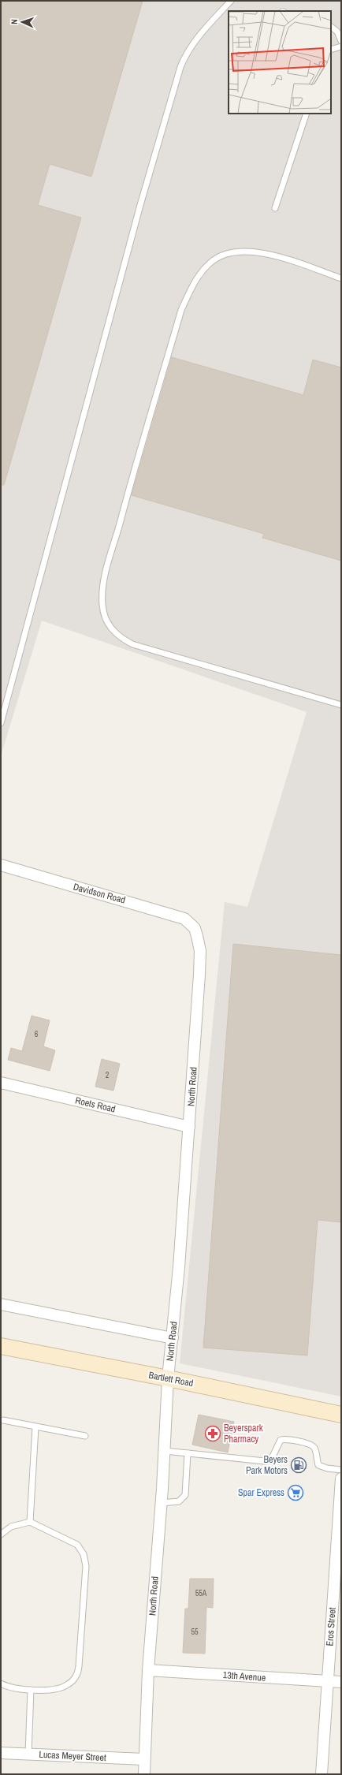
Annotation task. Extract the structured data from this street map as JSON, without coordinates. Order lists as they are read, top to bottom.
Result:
{
  "streets": {
    "street": [
      "Davidson Road",
      "North Road",
      "Roets Road",
      "Bartlett Road",
      "Eros Street",
      "13th Avenue",
      "Lucas Meyer Street"
    ]
  },
  "crossings": [
    ["Davidson Road", "North Road"],
    ["North Road", "Roets Road"],
    ["North Road", "Bartlett Road"],
    ["North Road", "13th Avenue"],
    ["North Road", "Lucas Meyer Street"],
    ["Eros Street", "13th Avenue"]
  ],
  "places": {
    "pharmacy": ["Beyerspark Pharmacy"],
    "fuel station": ["Beyers Park Motors"],
    "supermarket": ["Spar Express"]
  },
  "house_numbers": [
    "6",
    "2",
    "55A",
    "55"
  ],
  "north": "left"
}
